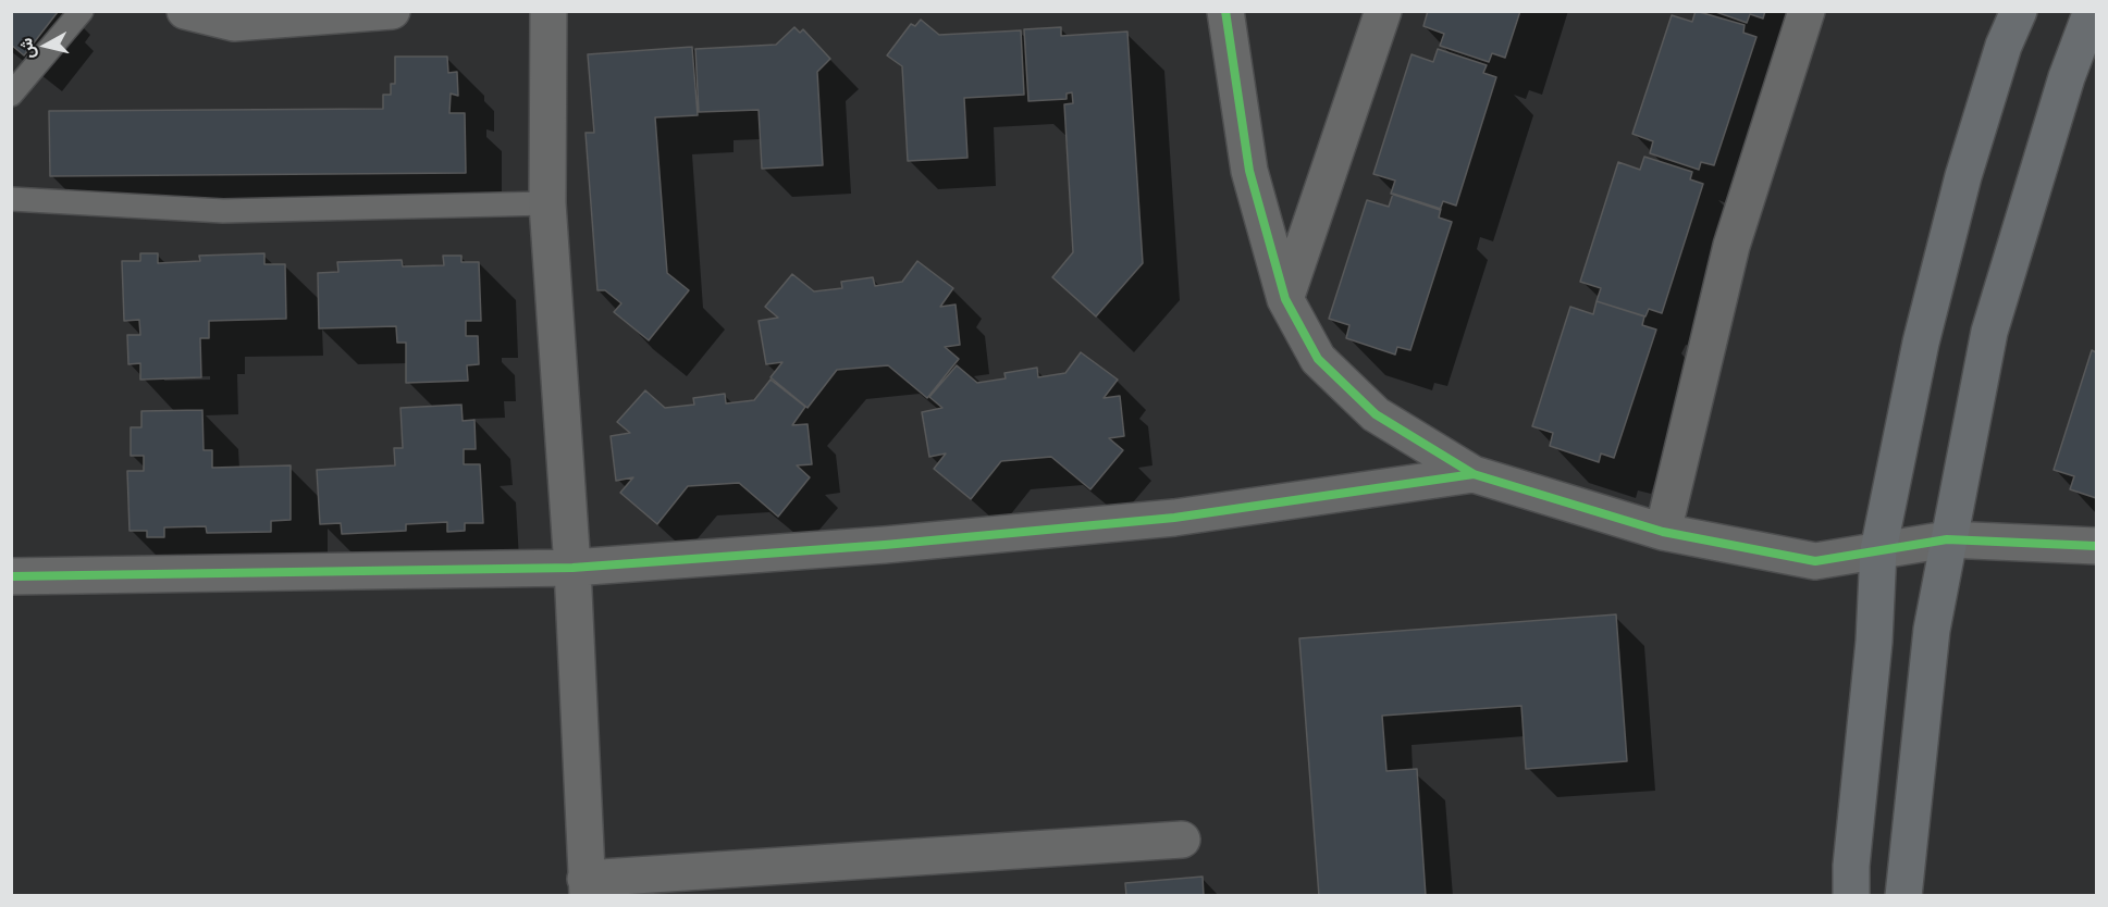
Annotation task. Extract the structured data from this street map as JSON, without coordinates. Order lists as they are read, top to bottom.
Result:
{
  "north": "left"
}
